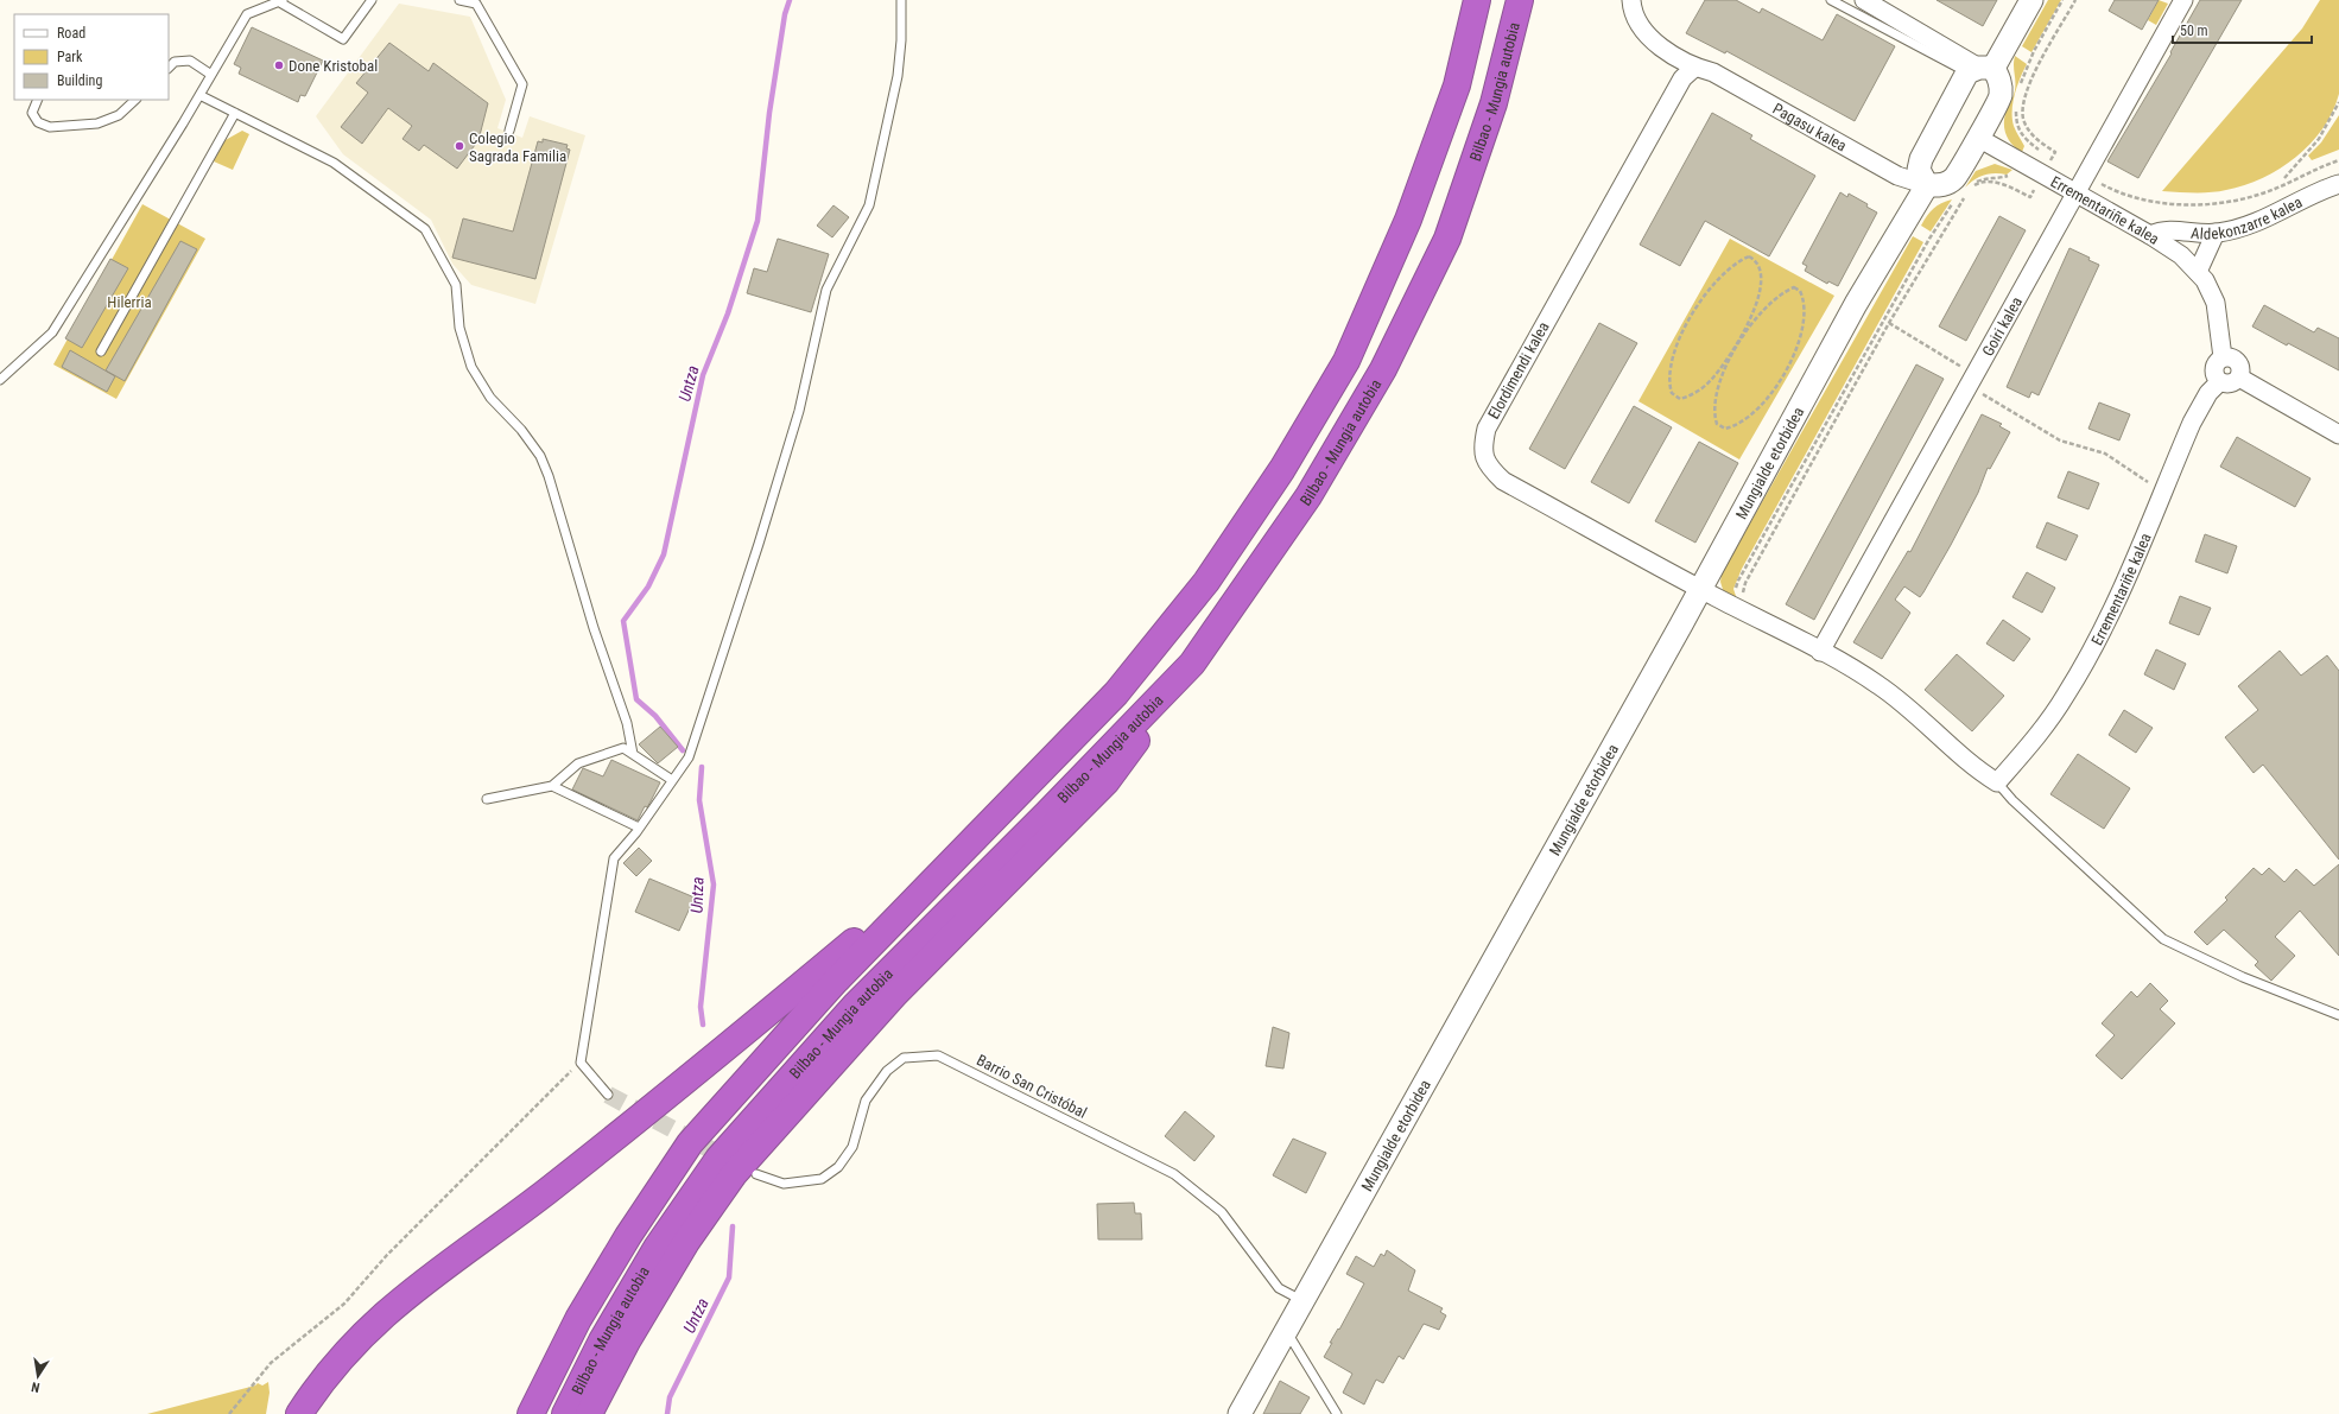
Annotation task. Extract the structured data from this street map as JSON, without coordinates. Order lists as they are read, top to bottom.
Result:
{
  "streets": {
    "highway": ["Bilbao - Mungia autobia"],
    "street": [
      "Pagasu kalea",
      "Errementariñe kalea",
      "Aldekonzarre kalea",
      "Goiri kalea",
      "Elordimendi kalea",
      "Mungialde etorbidea"
    ],
    "lane": ["Barrio San Cristóbal"]
  },
  "crossings": [
    ["Pagasu kalea", "Elordimendi kalea"],
    ["Pagasu kalea", "Mungialde etorbidea"],
    ["Errementariñe kalea", "Aldekonzarre kalea"],
    ["Errementariñe kalea", "Goiri kalea"],
    ["Errementariñe kalea", "Elordimendi kalea"],
    ["Goiri kalea", "Elordimendi kalea"],
    ["Elordimendi kalea", "Mungialde etorbidea"],
    ["Mungialde etorbidea", "Barrio San Cristóbal"]
  ],
  "water": ["Untza"],
  "parks": ["Hilerria"],
  "places": ["Done Kristobal", "Colegio Sagrada Familia"],
  "legend": ["Road", "Park", "Building"],
  "scale_bar": "50 m",
  "north": "bottom"
}
